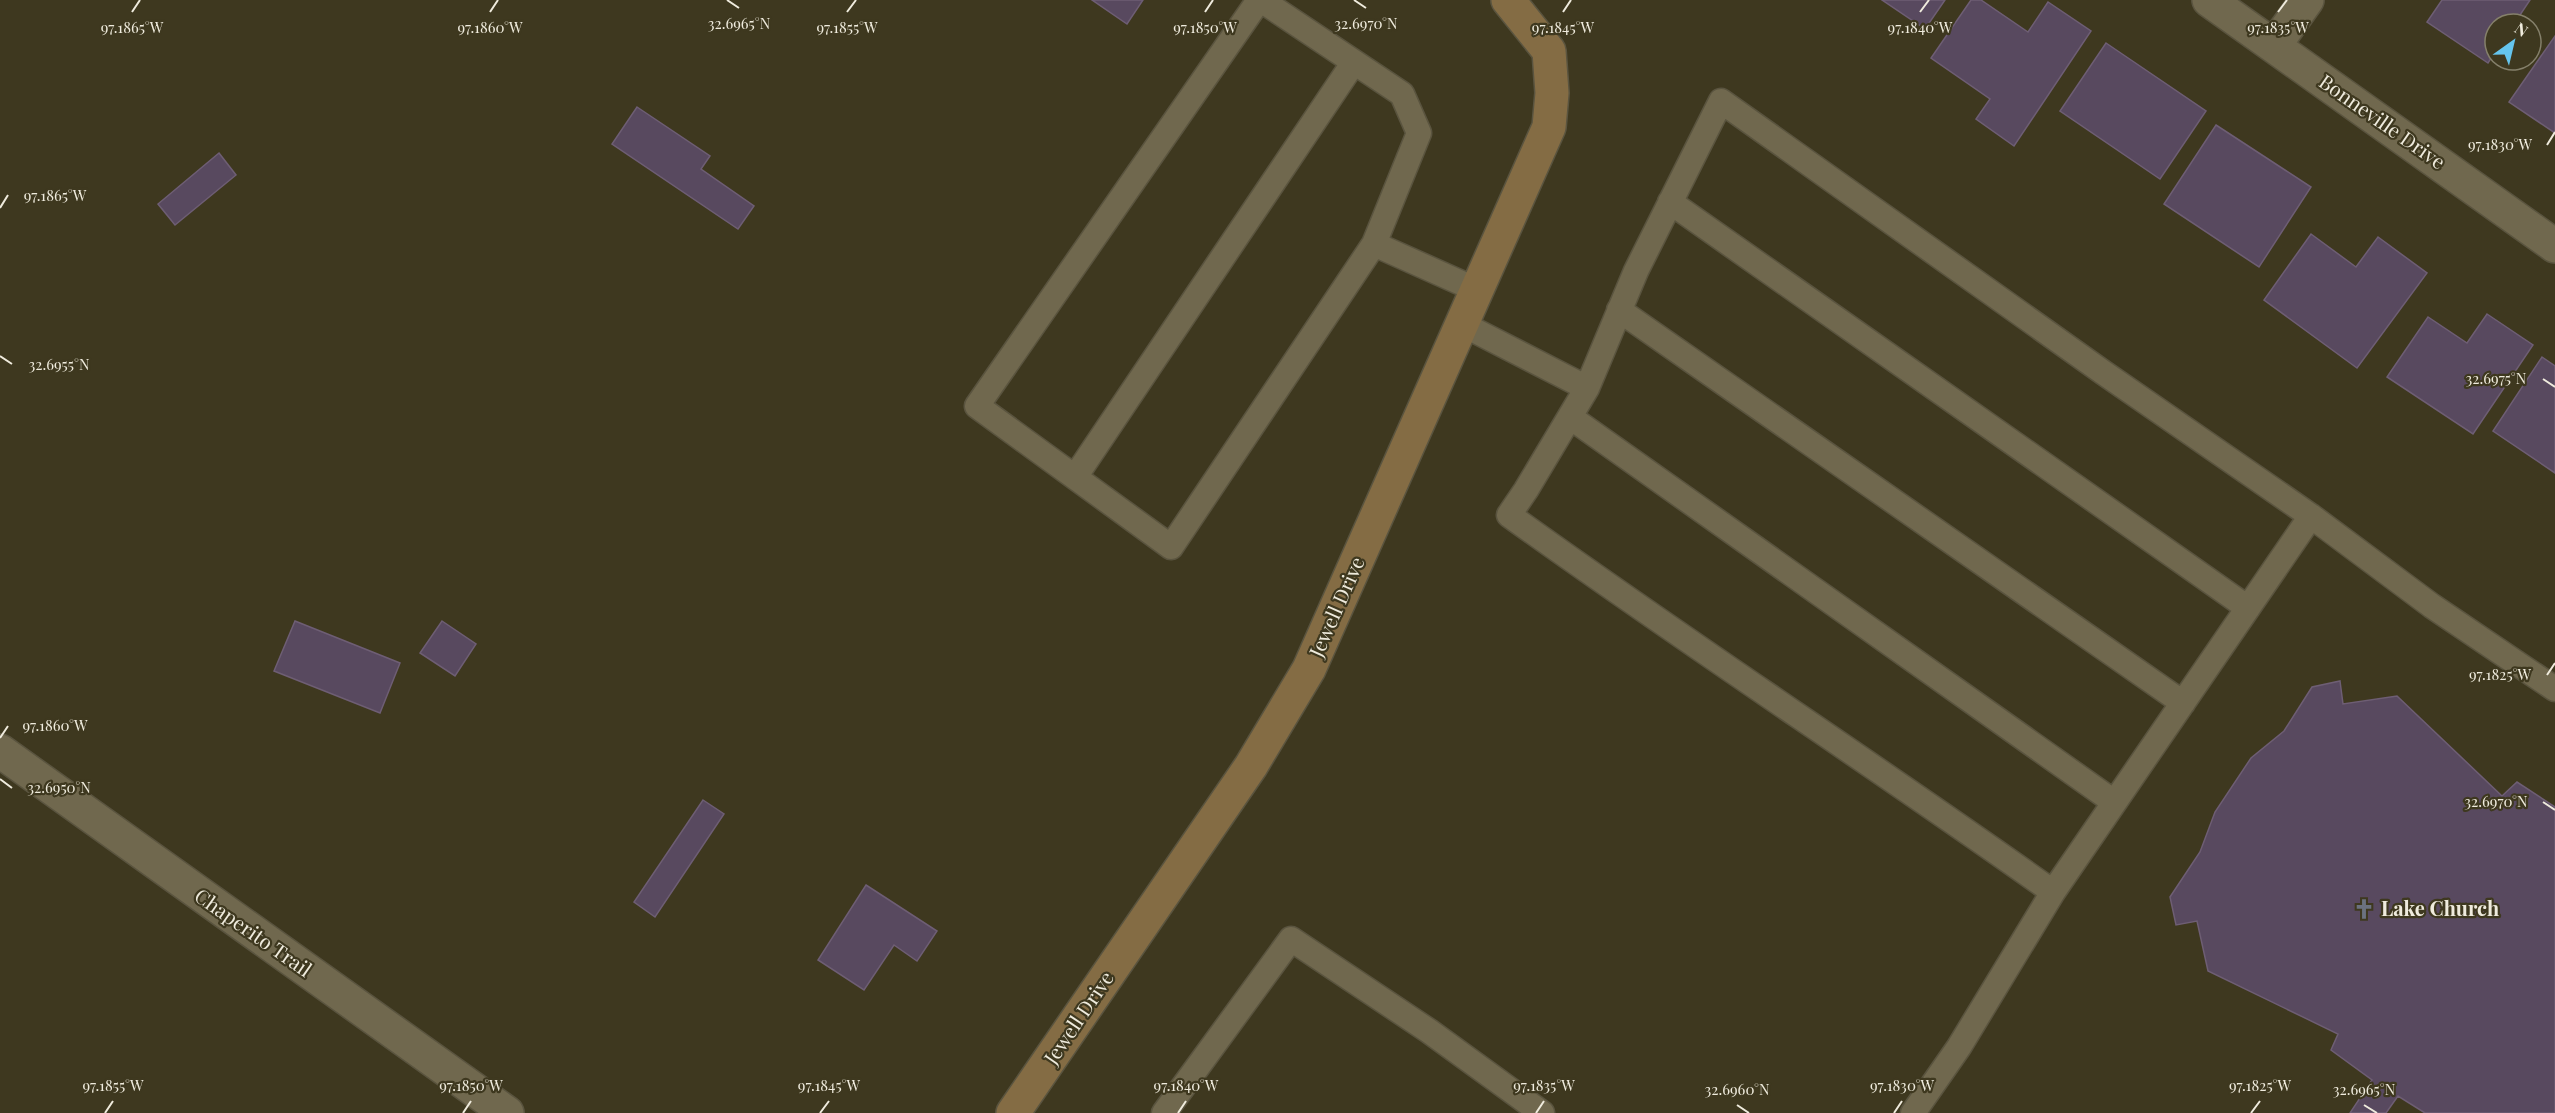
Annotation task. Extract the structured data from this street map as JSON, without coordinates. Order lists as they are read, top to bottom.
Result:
{
  "streets": {
    "street": ["Bonneville Drive", "Jewell Drive", "Chaperito Trail"]
  },
  "places": {
    "church": ["Lake Church"]
  },
  "north": "top right",
  "coordinates": [
    "32.6965°N",
    "32.6970°N",
    "97.1855°W",
    "97.1840°W",
    "97.1865°W",
    "97.1860°W",
    "97.1850°W",
    "97.1845°W",
    "97.1835°W",
    "97.1830°W",
    "32.6955°N",
    "32.6975°N",
    "97.1825°W",
    "32.6950°N",
    "32.6960°N"
  ]
}
